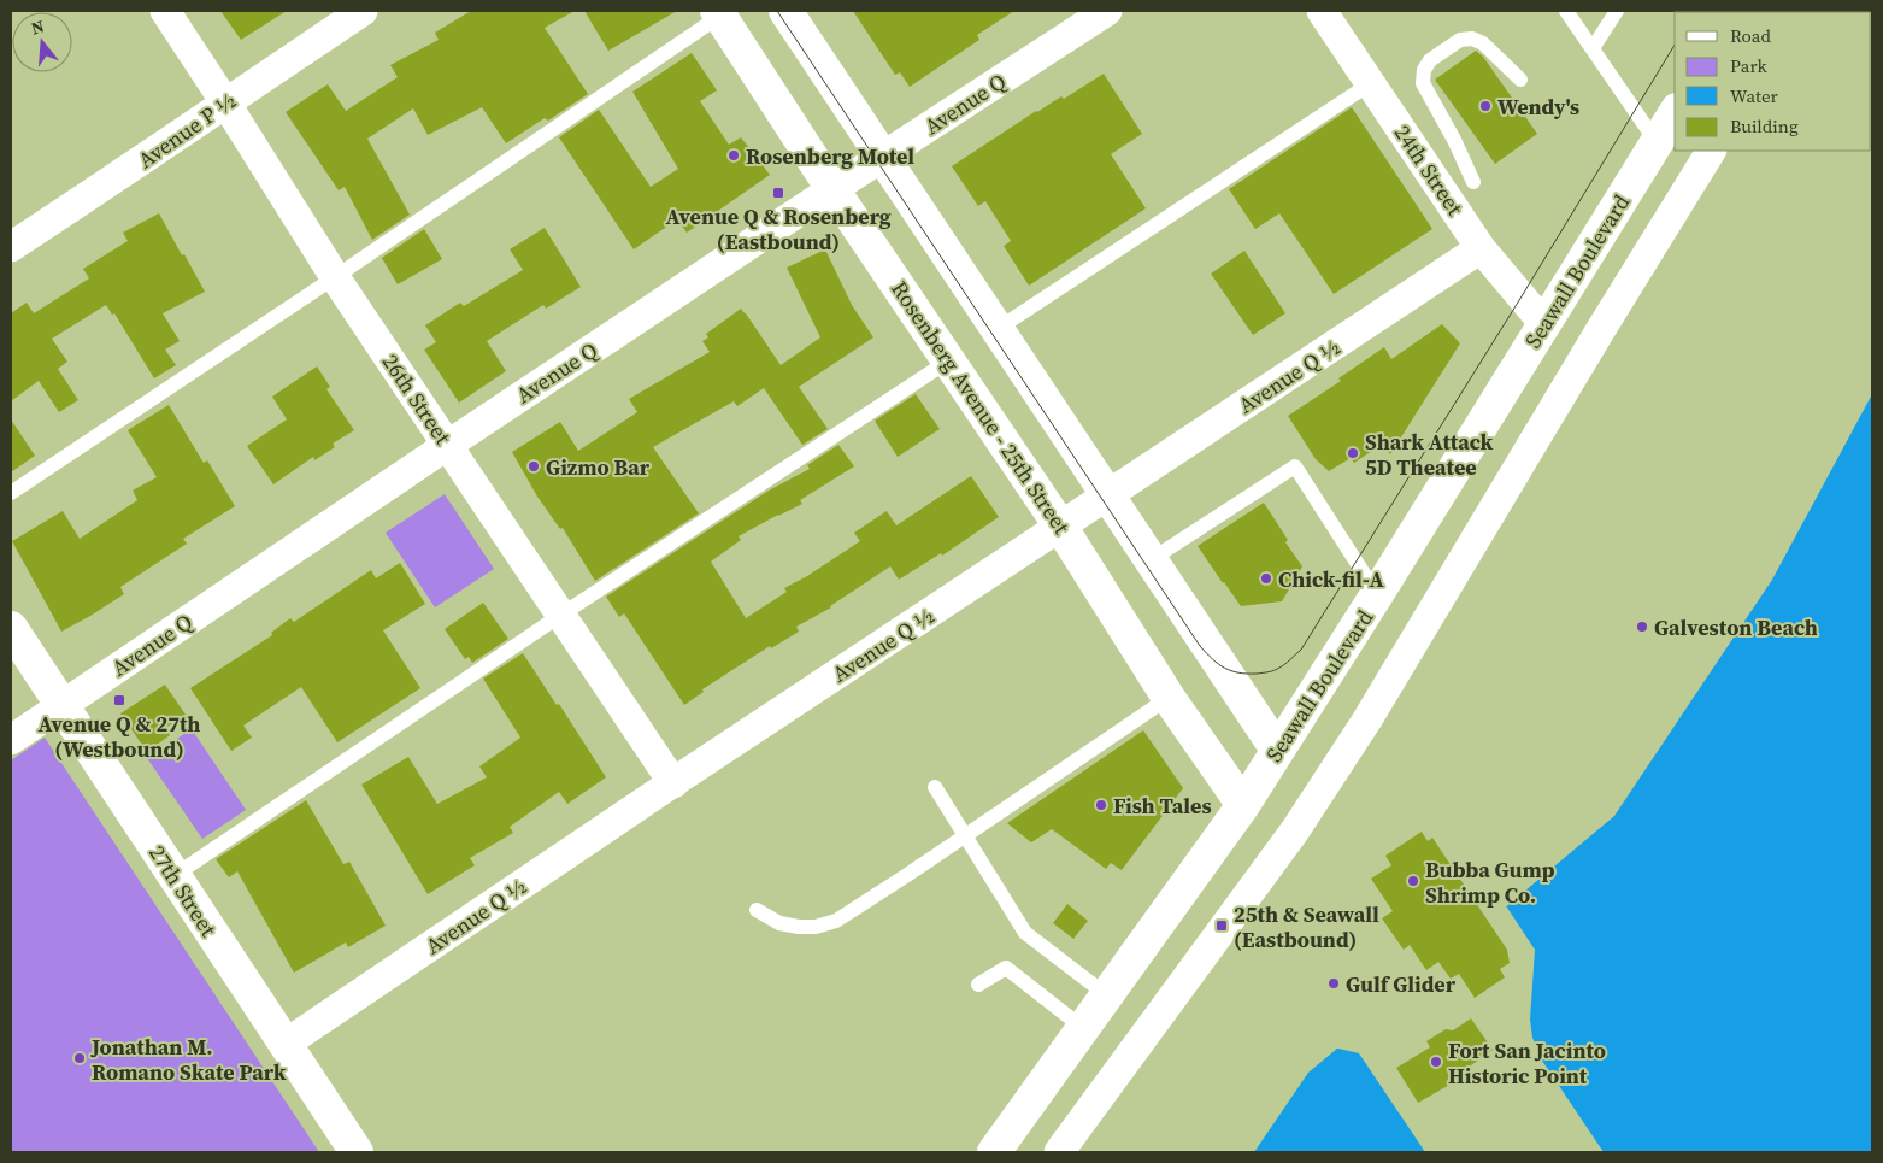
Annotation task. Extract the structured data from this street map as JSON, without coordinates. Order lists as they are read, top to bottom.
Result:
{
  "streets": {
    "main road": ["Seawall Boulevard", "Rosenberg Avenue - 25th Street", "27th Street"],
    "street": [
      "Avenue Q",
      "Avenue P ½",
      "24th Street",
      "Avenue Q ½",
      "26th Street"
    ]
  },
  "crossings": [
    ["Avenue Q", "26th Street"],
    ["Avenue Q", "Rosenberg Avenue - 25th Street"],
    ["Avenue Q", "27th Street"],
    ["Avenue P ½", "26th Street"],
    ["24th Street", "Seawall Boulevard"],
    ["24th Street", "Avenue Q ½"],
    ["Seawall Boulevard", "Rosenberg Avenue - 25th Street"],
    ["Avenue Q ½", "26th Street"],
    ["Avenue Q ½", "Rosenberg Avenue - 25th Street"],
    ["Avenue Q ½", "27th Street"]
  ],
  "places": {
    "other": [
      "Wendy's",
      "Rosenberg Motel",
      "Shark Attack 5D Theatee",
      "Gizmo Bar",
      "Chick-fil-A",
      "Galveston Beach",
      "Fish Tales",
      "Bubba Gump Shrimp Co.",
      "Gulf Glider",
      "Jonathan M. Romano Skate Park",
      "Fort San Jacinto Historic Point"
    ],
    "transit": ["Avenue Q & Rosenberg (Eastbound)", "Avenue Q & 27th (Westbound)", "25th & Seawall (Eastbound)"]
  },
  "legend": [
    "Road",
    "Park",
    "Water",
    "Building"
  ],
  "north": "top"
}
